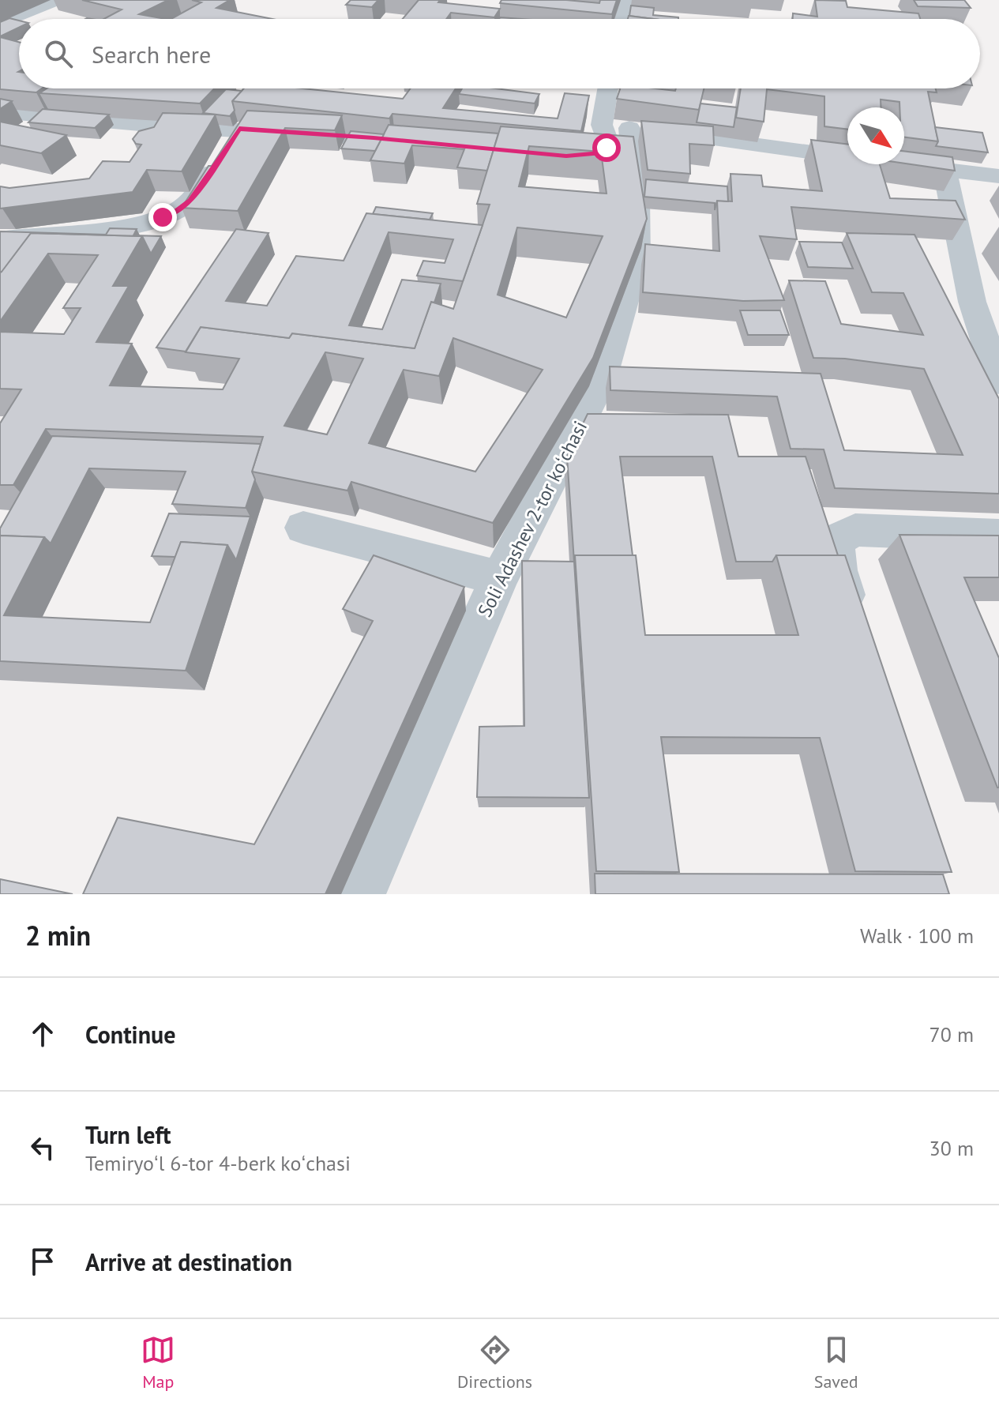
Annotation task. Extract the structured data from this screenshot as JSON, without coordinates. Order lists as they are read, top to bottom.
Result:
{
  "streets": {
    "street": ["Soli Adashev 2-tor koʻchasi"]
  },
  "north": "bottom right",
  "page": {
    "search": "Search here",
    "heading": ["2 min", "Walk · 100 m"],
    "list": [
      ["Continue", "70 m"],
      ["Turn left", "Temiryoʻl 6-tor 4-berk koʻchasi", "30 m"],
      "Arrive at destination"
    ],
    "nav": ["Map", "Directions", "Saved"]
  }
}
